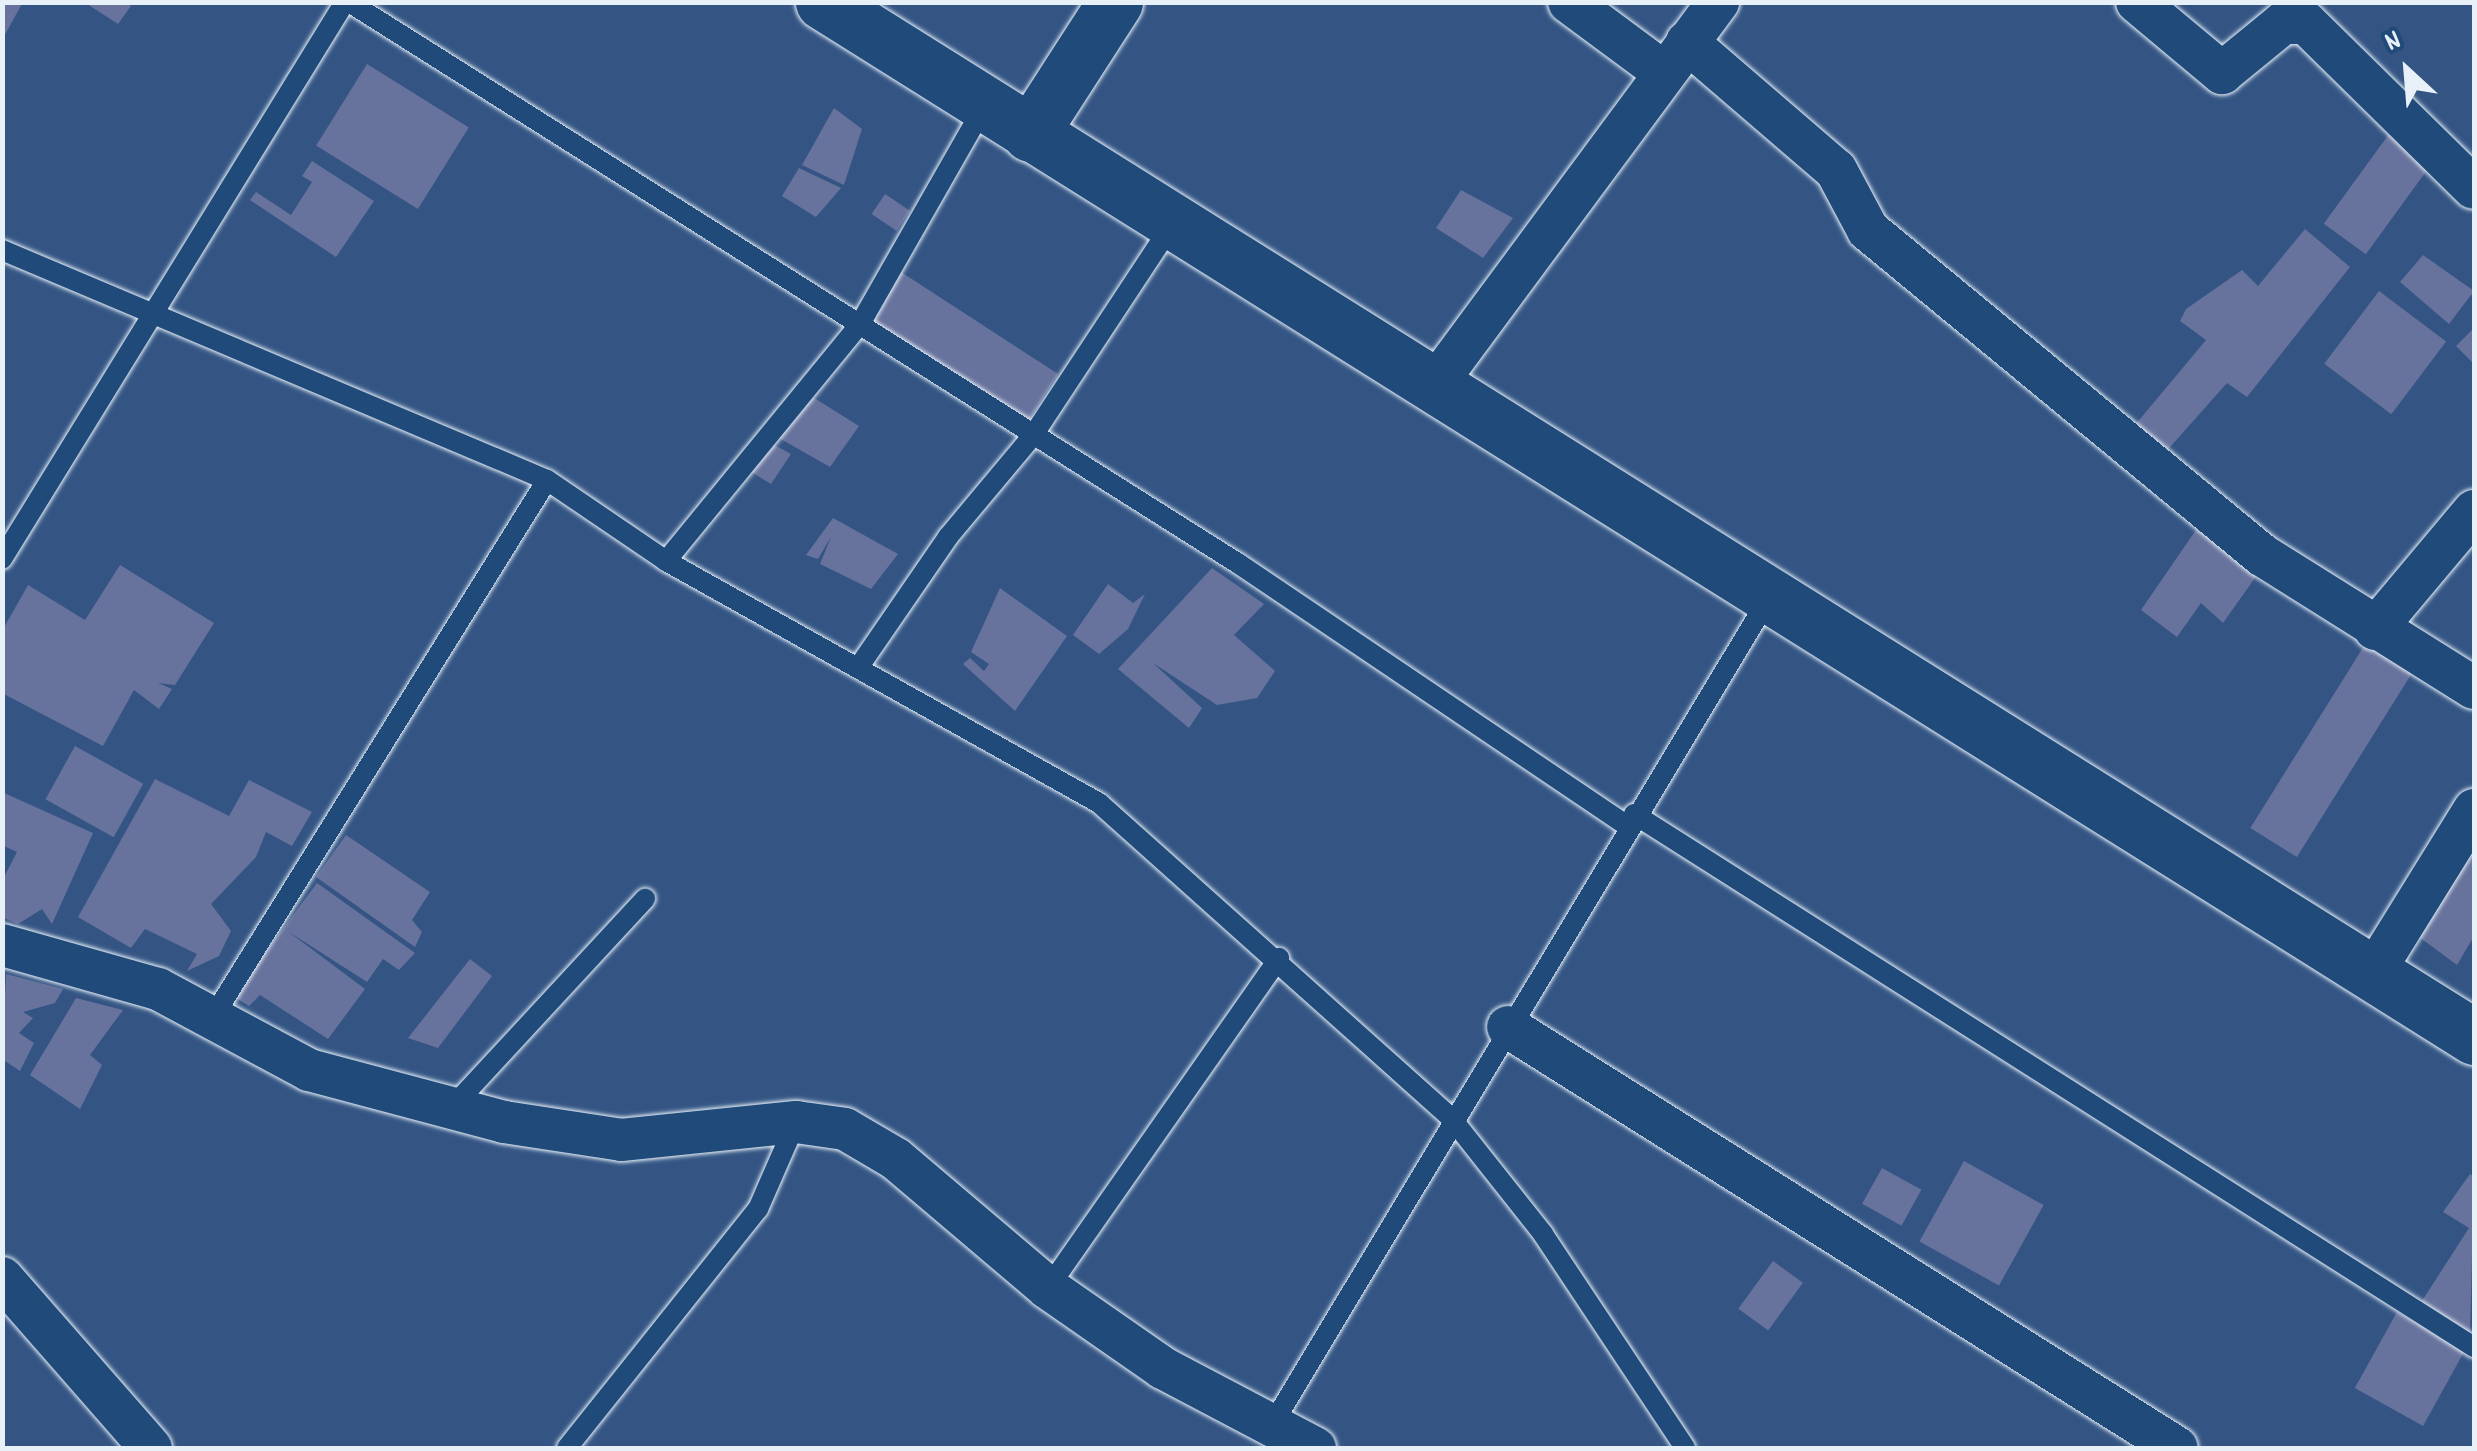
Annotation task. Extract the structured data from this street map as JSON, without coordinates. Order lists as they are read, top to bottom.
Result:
{
  "north": "top left"
}
